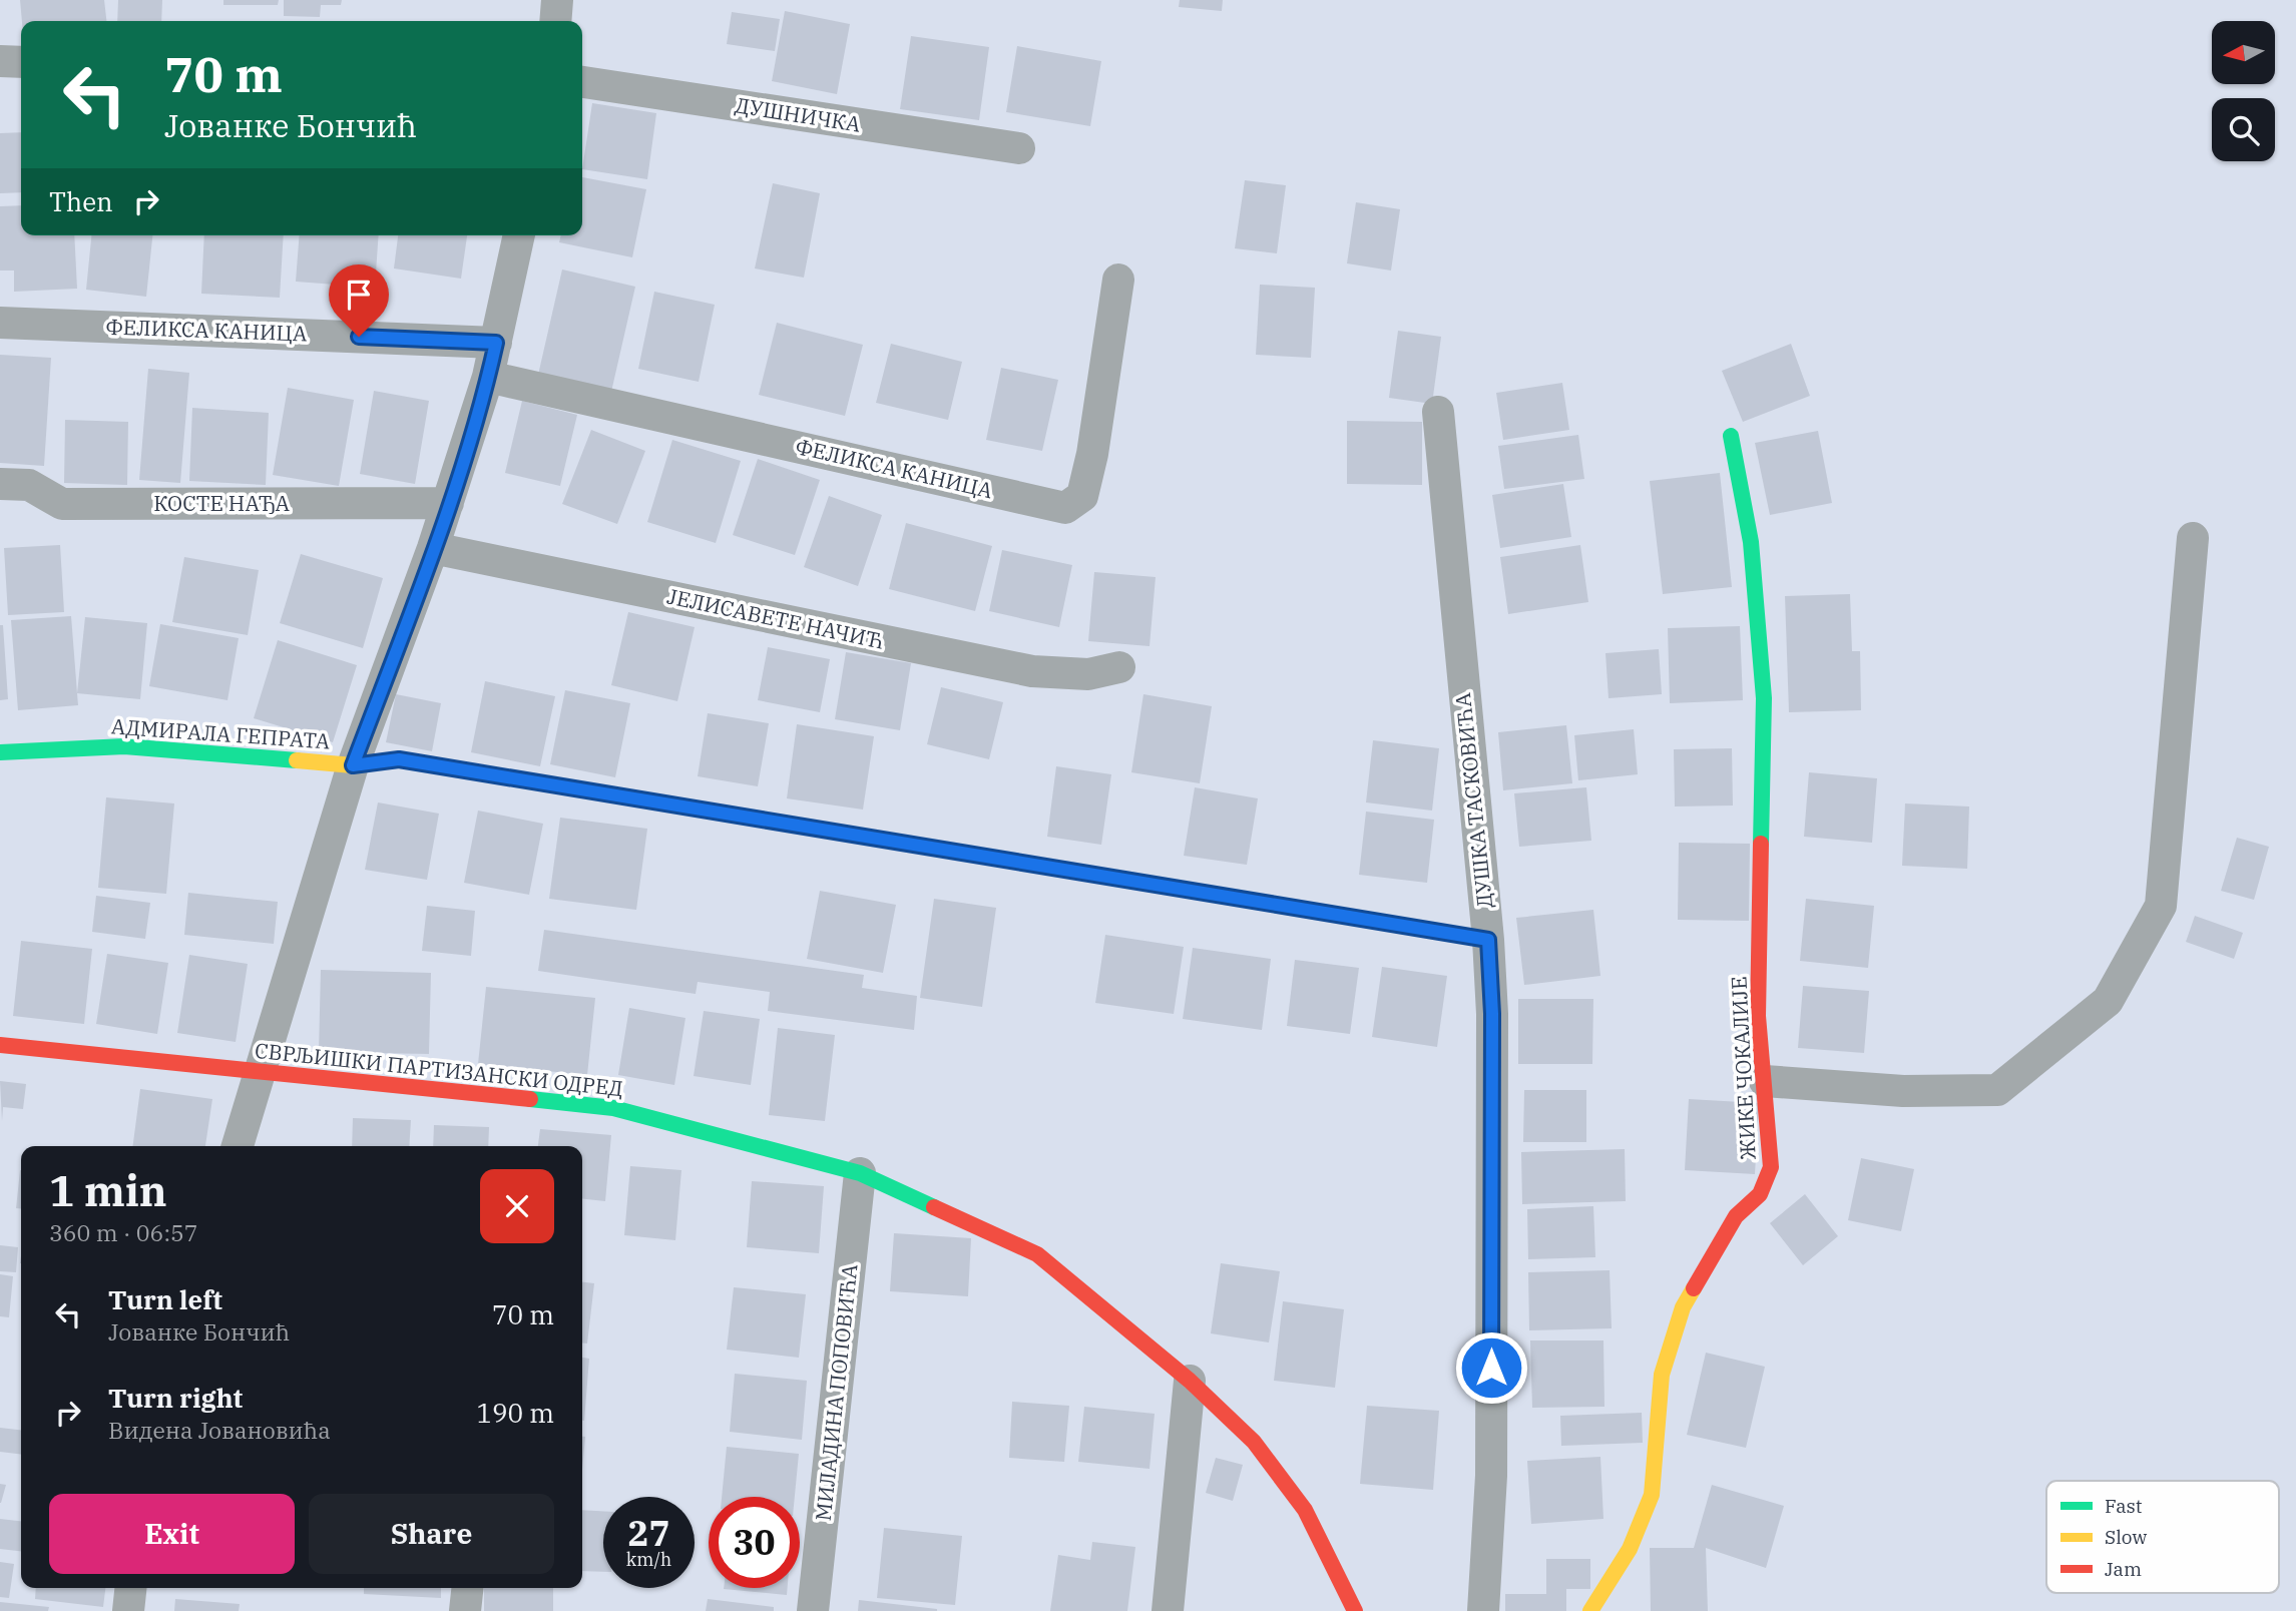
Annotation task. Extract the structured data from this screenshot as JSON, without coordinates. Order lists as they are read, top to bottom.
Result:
{
  "streets": {
    "street": [
      "ДУШНИЧКА",
      "ФЕЛИКСА КАНИЦА",
      "КОСТЕ НАЂА",
      "ЈЕЛИСАВЕТЕ НАЧИЋ",
      "АДМИРАЛА ГЕПРАТА",
      "ДУШКА ТАСКОВИЋА",
      "ЖИКЕ ЧОКАЛИЈЕ",
      "СВРЉИШКИ ПАРТИЗАНСКИ ОДРЕД",
      "МИЛАДИНА ПОПОВИЋА"
    ]
  },
  "crossings": [
    ["АДМИРАЛА ГЕПРАТА", "ДУШКА ТАСКОВИЋА"],
    ["СВРЉИШКИ ПАРТИЗАНСКИ ОДРЕД", "МИЛАДИНА ПОПОВИЋА"]
  ],
  "legend": ["Fast", "Slow", "Jam"],
  "north": "left",
  "page": {
    "turn": ["70 m", "Јованке Бончић"],
    "then": "Then",
    "heading": ["1 min", "360 m · 06:57"],
    "list": [
      {
        "name": "Turn left",
        "note": "Јованке Бончић",
        "value": "70 m"
      },
      {
        "name": "Turn right",
        "note": "Видена Јовановића",
        "value": "190 m"
      }
    ],
    "buttons": ["Exit", "Share"],
    "speed": "27 km/h",
    "limit": "30"
  }
}
